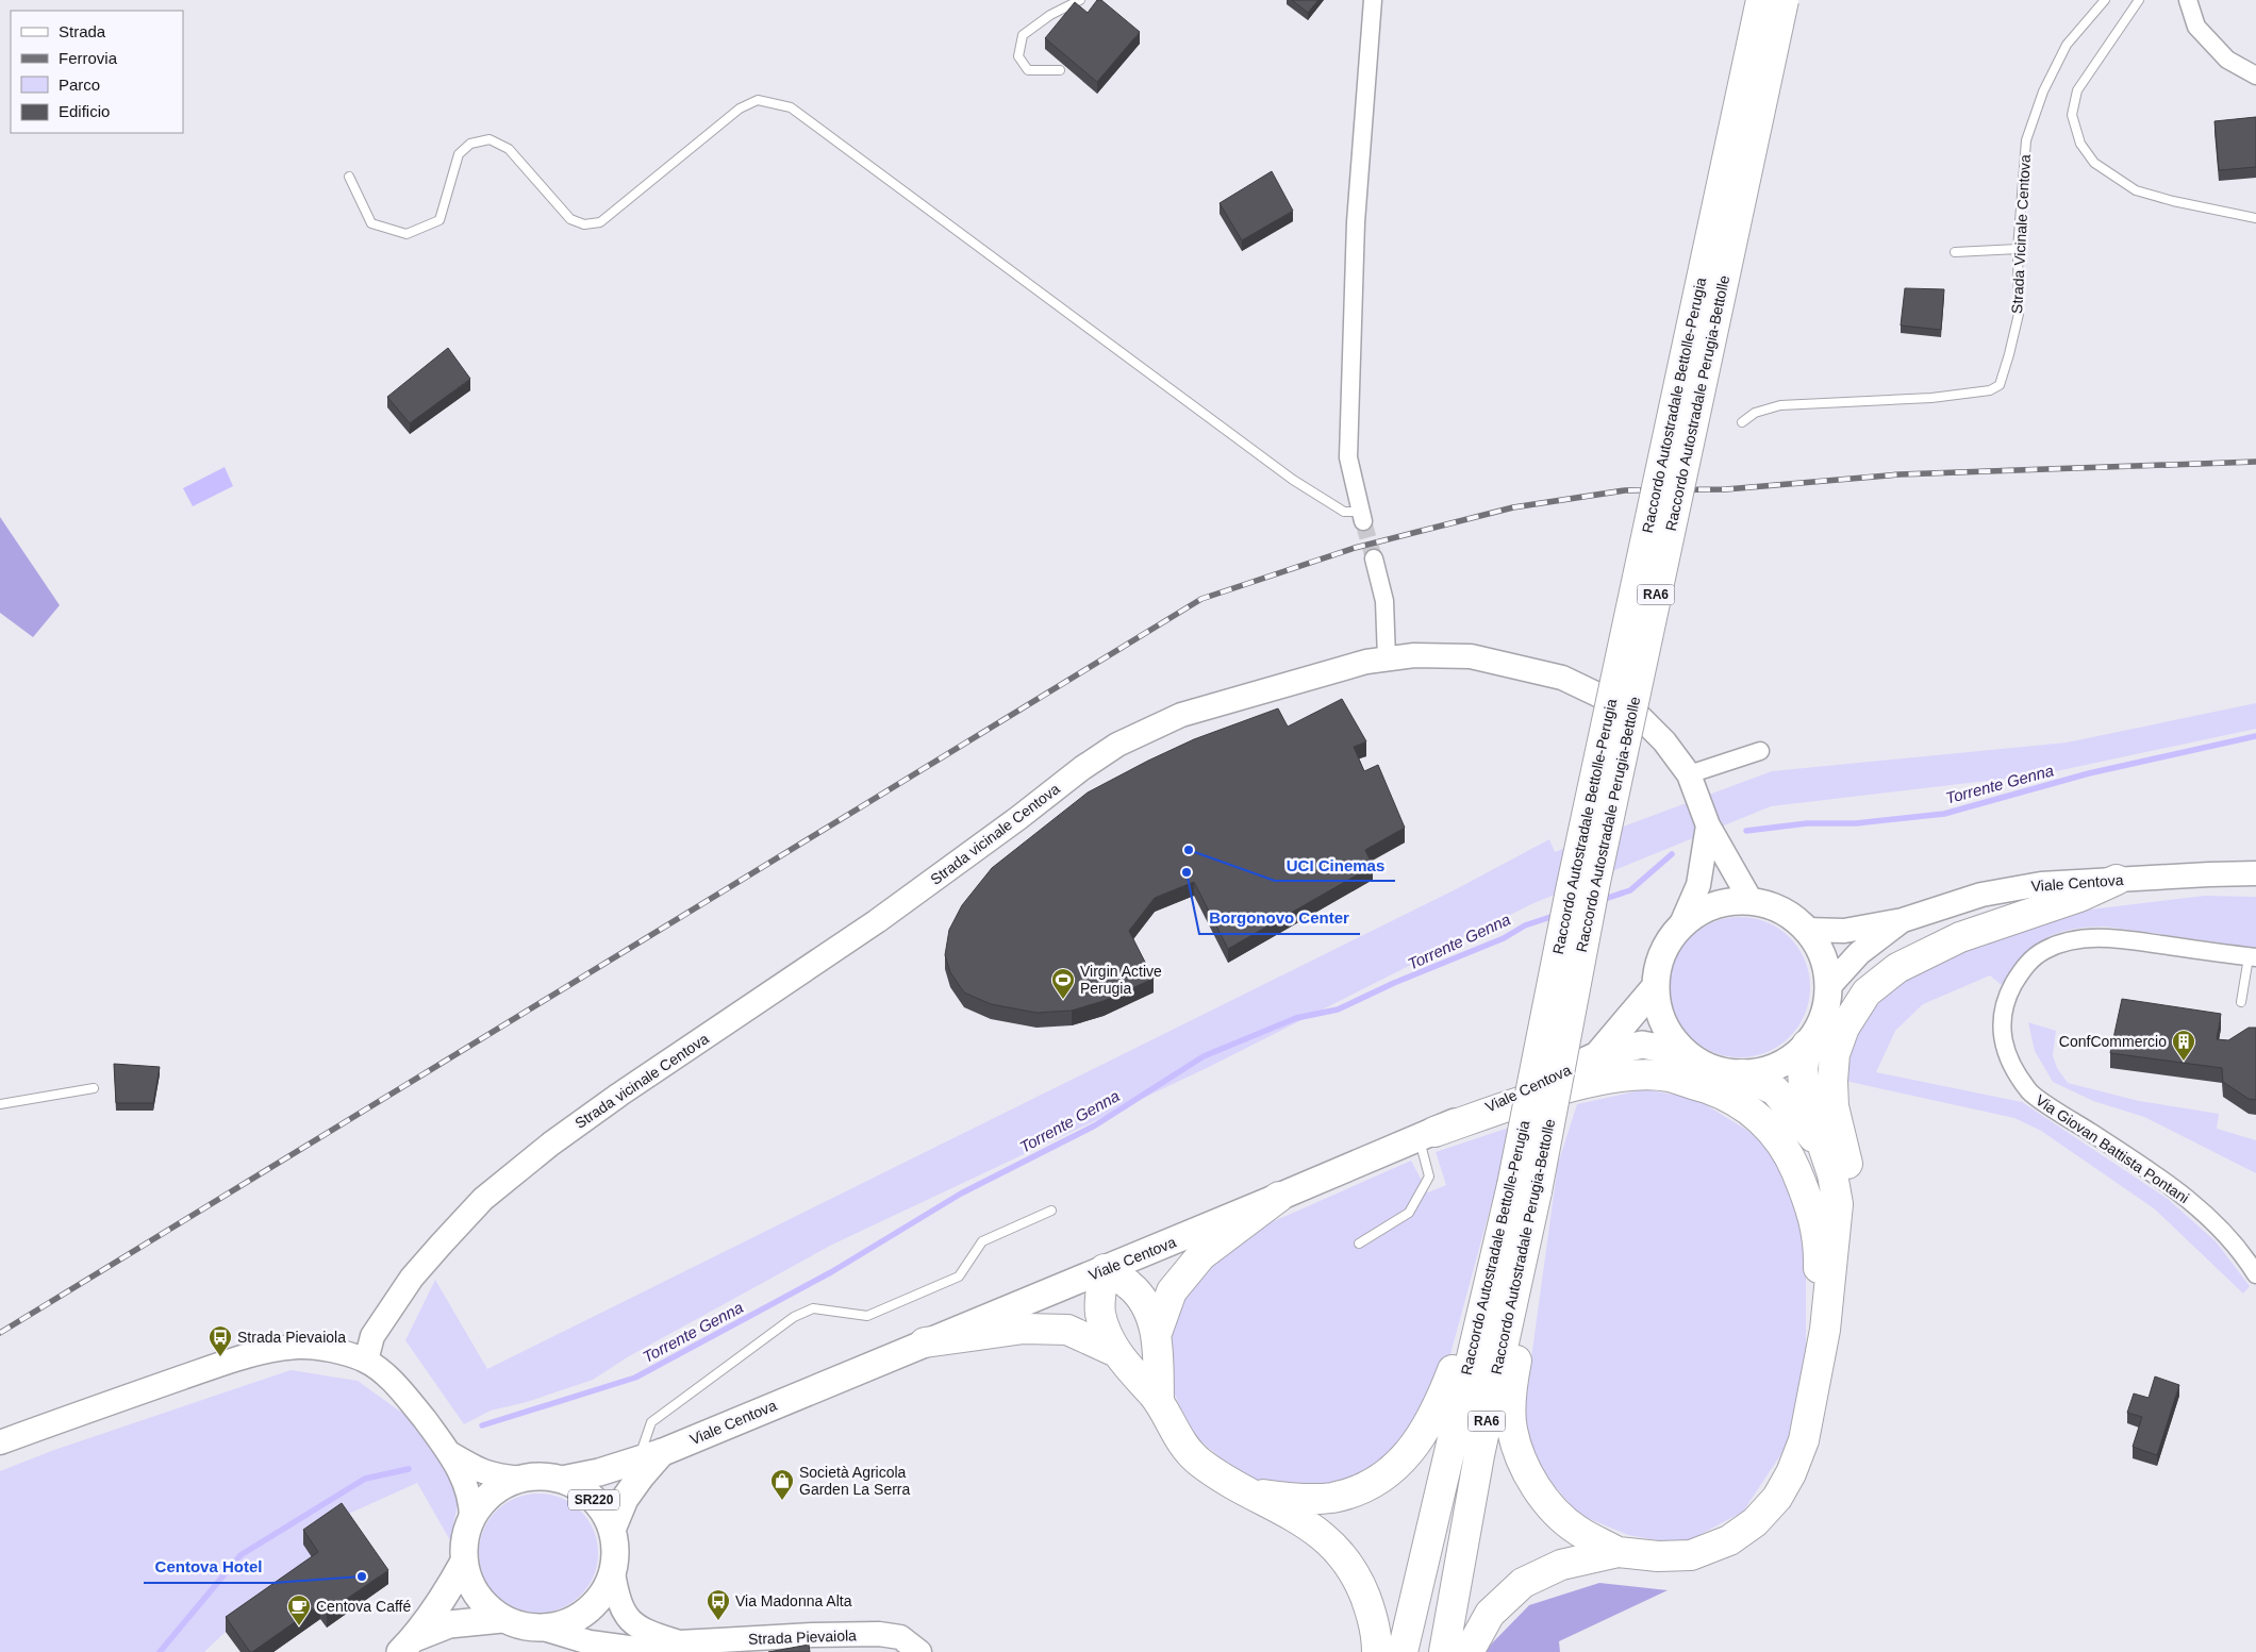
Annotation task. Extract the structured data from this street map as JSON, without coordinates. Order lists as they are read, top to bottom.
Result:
{
  "streets": {
    "highway": ["Raccordo Autostradale Perugia-Bettolle", "Raccordo Autostradale Bettolle-Perugia", "RA6"],
    "main road": ["Viale Centova", "SR220"],
    "street": ["Strada vicinale Centova", "Via Giovan Battista Pontani", "Strada Pievaiola"],
    "lane": ["Strada Vicinale Centova"]
  },
  "crossings": [
    ["Raccordo Autostradale Perugia-Bettolle", "Raccordo Autostradale Bettolle-Perugia"],
    ["Strada vicinale Centova", "SR220"],
    ["Viale Centova", "SR220"],
    ["SR220", "Strada Pievaiola"]
  ],
  "water": ["Torrente Genna"],
  "places": {
    "other": ["UCI Cinemas", "Borgonovo Center", "Centova Hotel"],
    "sports": ["Virgin Active Perugia"],
    "building": ["ConfCommercio"],
    "bus stop": ["Strada Pievaiola", "Via Madonna Alta"],
    "shop": ["Società Agricola Garden La Serra"],
    "cafe": ["Centova Caffé"]
  },
  "legend": [
    "Strada",
    "Ferrovia",
    "Parco",
    "Edificio"
  ]
}
